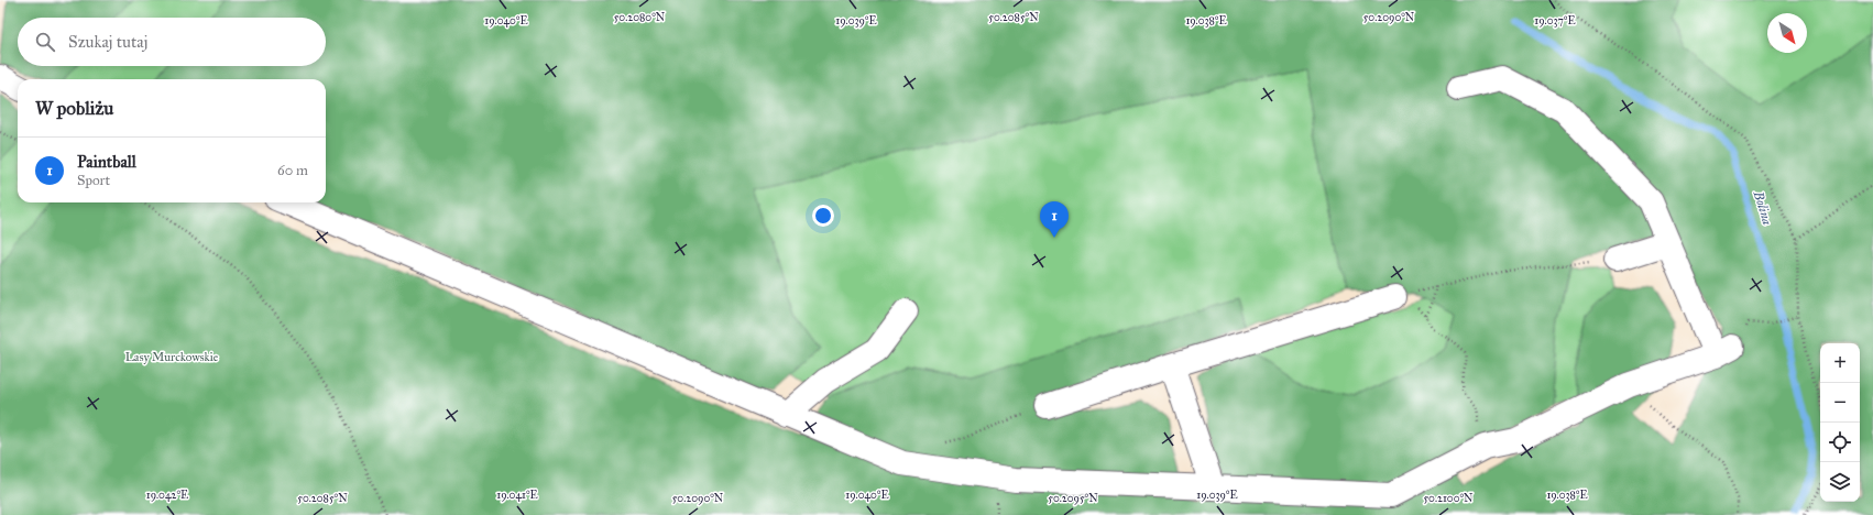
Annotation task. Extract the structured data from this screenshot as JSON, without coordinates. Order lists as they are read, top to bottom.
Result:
{
  "water": ["Bolina"],
  "parks": ["Lasy Murckowskie"],
  "north": "bottom right",
  "page": {
    "search": "Szukaj tutaj",
    "heading": "W pobliżu",
    "list": [
      {
        "mark": "1",
        "name": "Paintball",
        "note": "Sport",
        "value": "60 m"
      }
    ],
    "pins": "1",
    "map_buttons": ["+", "−"]
  },
  "coordinates": [
    "50.2085°N",
    "50.2080°N",
    "50.2090°N",
    "19.040°E",
    "19.039°E",
    "19.038°E",
    "19.037°E",
    "19.042°E",
    "19.041°E",
    "50.2095°N",
    "50.2100°N"
  ]
}
